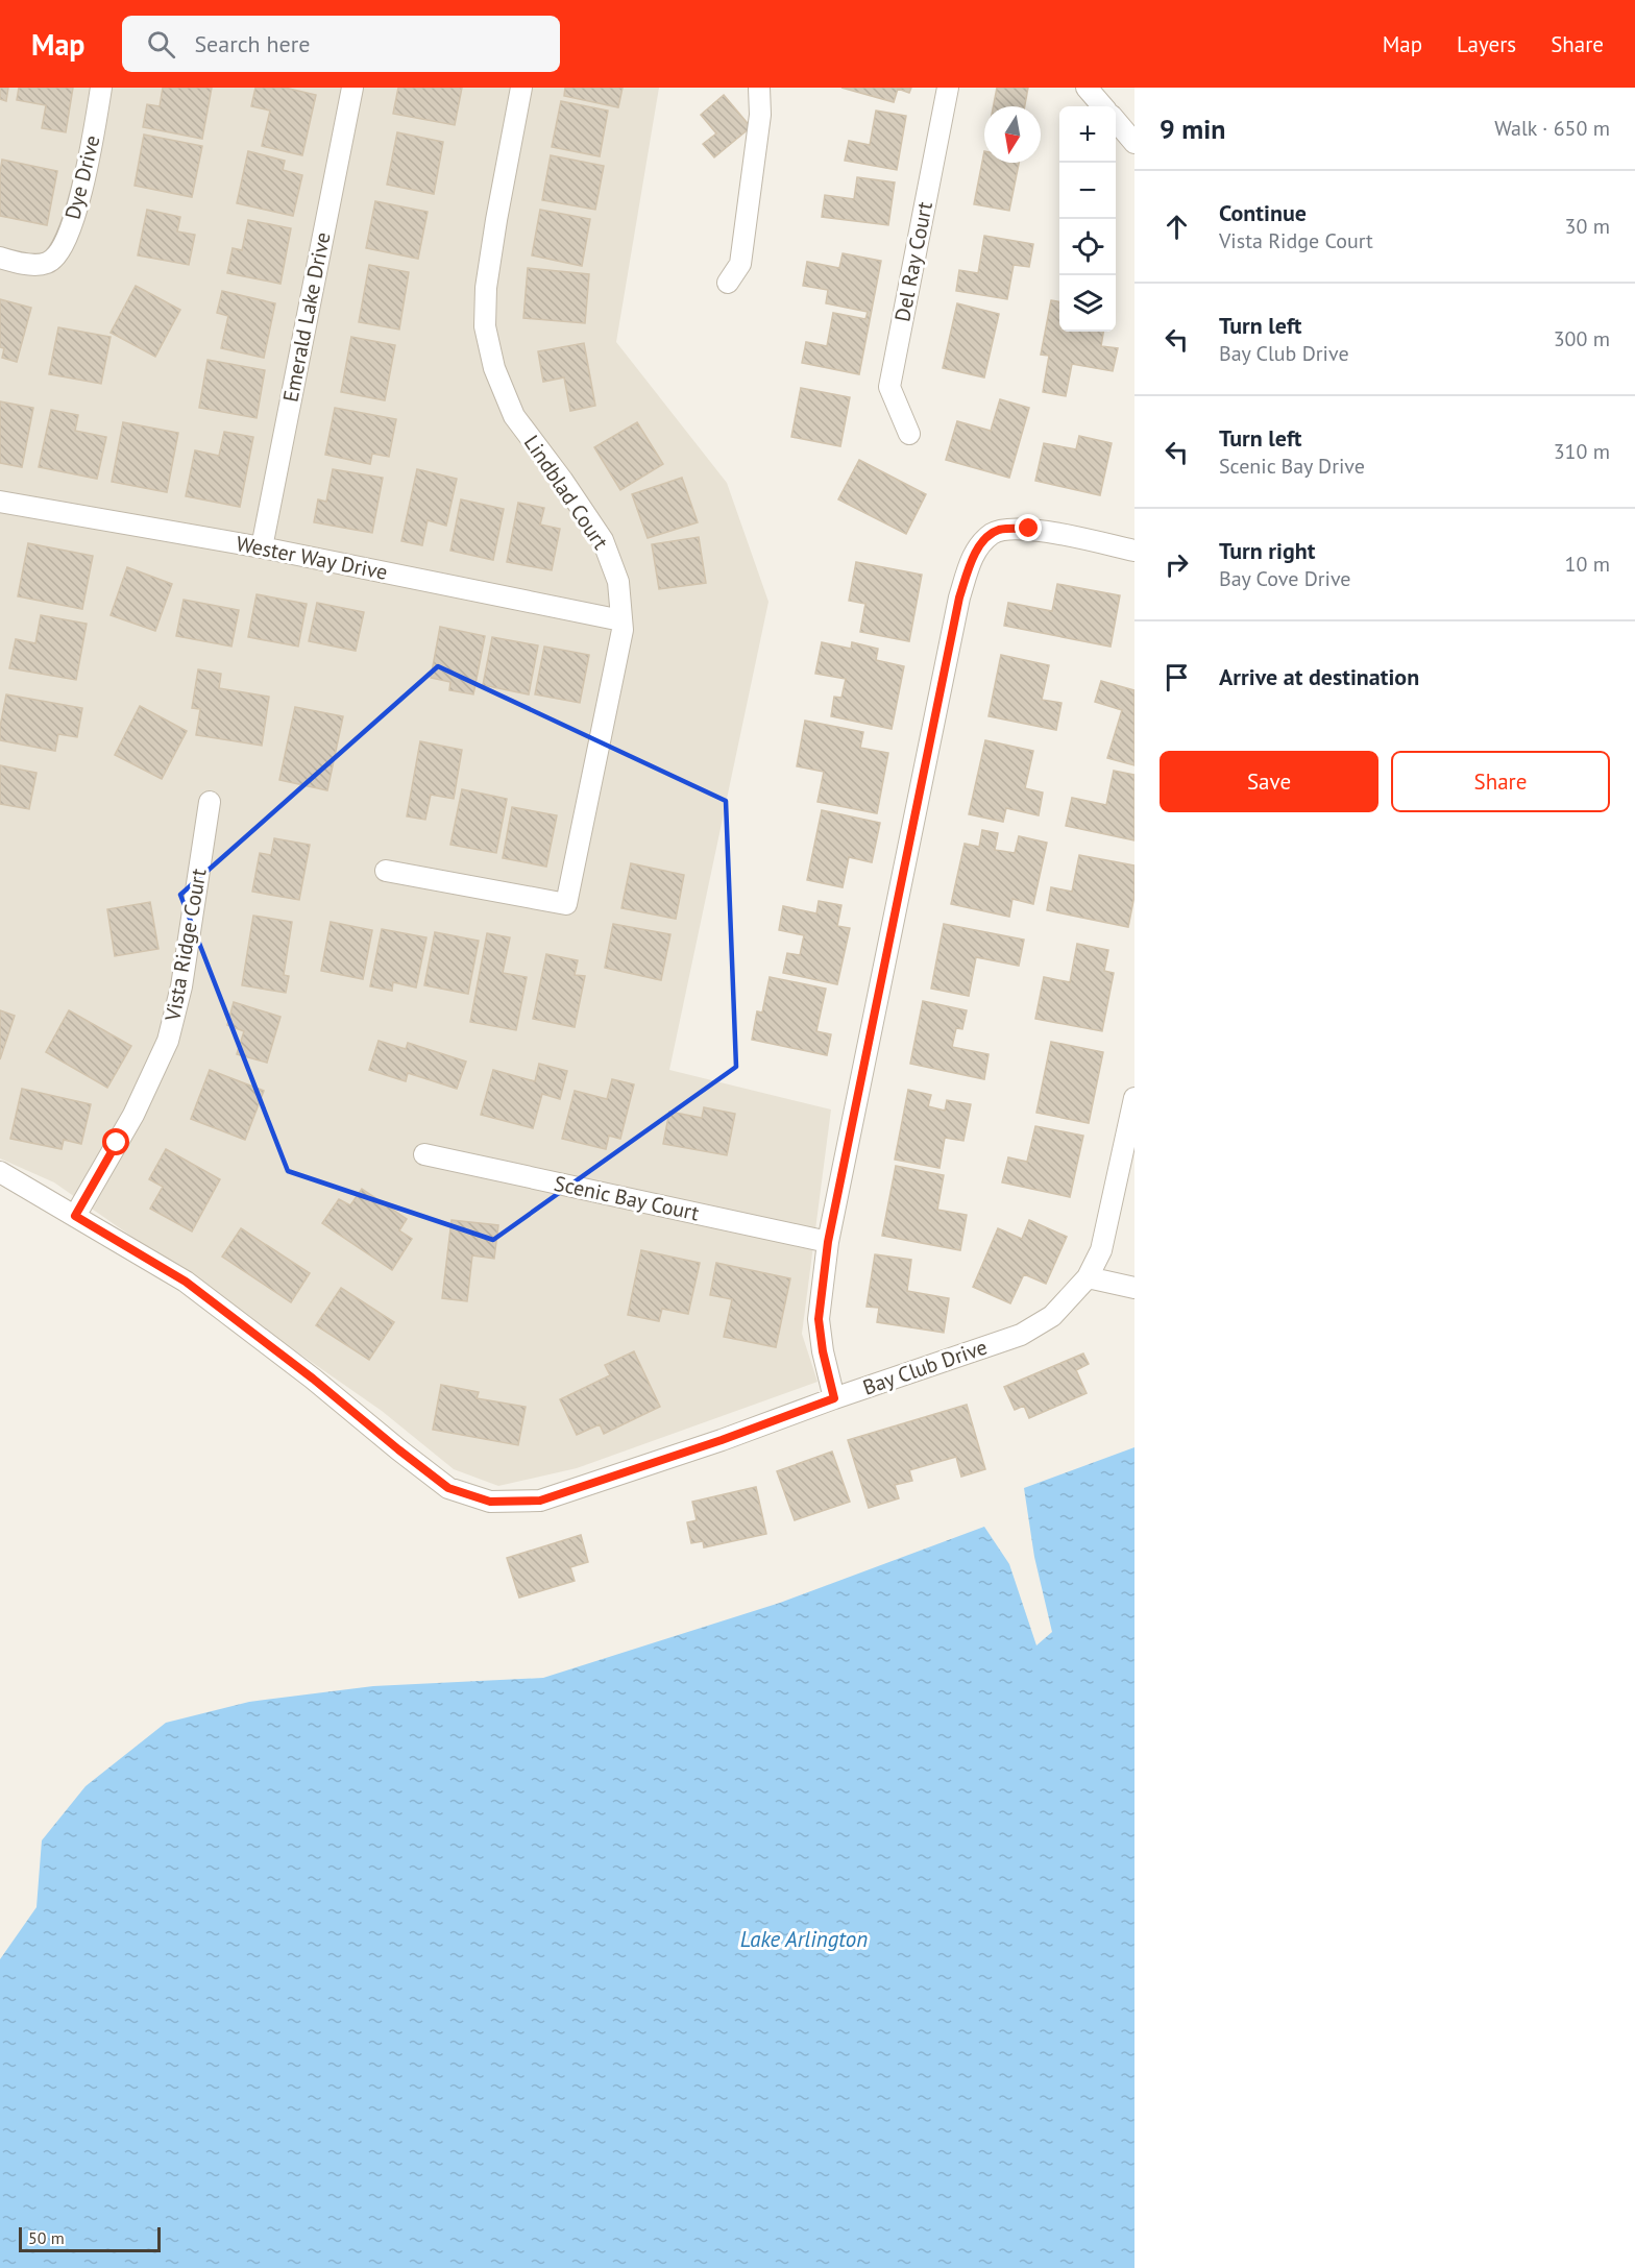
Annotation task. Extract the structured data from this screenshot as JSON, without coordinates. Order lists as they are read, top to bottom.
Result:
{
  "streets": {
    "street": [
      "Dye Drive",
      "Del Ray Court",
      "Emerald Lake Drive",
      "Lindblad Court",
      "Wester Way Drive",
      "Vista Ridge Court",
      "Scenic Bay Court",
      "Bay Club Drive"
    ]
  },
  "crossings": [
    ["Emerald Lake Drive", "Wester Way Drive"],
    ["Lindblad Court", "Wester Way Drive"],
    ["Vista Ridge Court", "Bay Club Drive"]
  ],
  "water": ["Lake Arlington"],
  "scale_bar": "50 m",
  "north": "bottom",
  "page": {
    "header": "Map",
    "search": "Search here",
    "nav": ["Map", "Layers", "Share"],
    "heading": ["9 min", "Walk · 650 m"],
    "map_buttons": ["+", "−"],
    "list": [
      ["Continue", "Vista Ridge Court", "30 m"],
      ["Turn left", "Bay Club Drive", "300 m"],
      ["Turn left", "Scenic Bay Drive", "310 m"],
      ["Turn right", "Bay Cove Drive", "10 m"],
      "Arrive at destination"
    ],
    "buttons": ["Save", "Share"],
    "scale": "50 m"
  }
}
